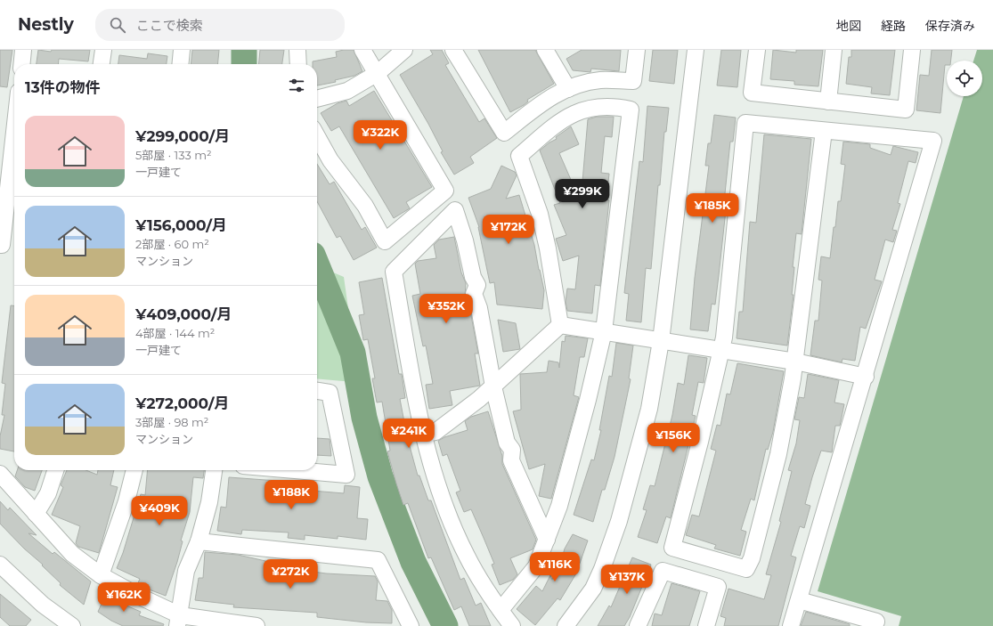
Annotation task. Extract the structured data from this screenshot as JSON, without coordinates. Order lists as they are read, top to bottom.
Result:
{
  "page": {
    "header": "Nestly",
    "search": "ここで検索",
    "nav": ["地図", "経路", "保存済み"],
    "heading": "13件の物件",
    "list": [
      {
        "name": "¥299,000/月",
        "note": "5部屋 · 133 m² · 一戸建て"
      },
      {
        "name": "¥156,000/月",
        "note": "2部屋 · 60 m² · マンション"
      },
      {
        "name": "¥409,000/月",
        "note": "4部屋 · 144 m² · 一戸建て"
      },
      {
        "name": "¥272,000/月",
        "note": "3部屋 · 98 m² · マンション"
      }
    ],
    "price": [
      "¥322K",
      "¥299K",
      "¥185K",
      "¥172K",
      "¥352K",
      "¥241K",
      "¥156K",
      "¥188K",
      "¥409K",
      "¥116K",
      "¥272K",
      "¥137K",
      "¥162K"
    ]
  }
}
